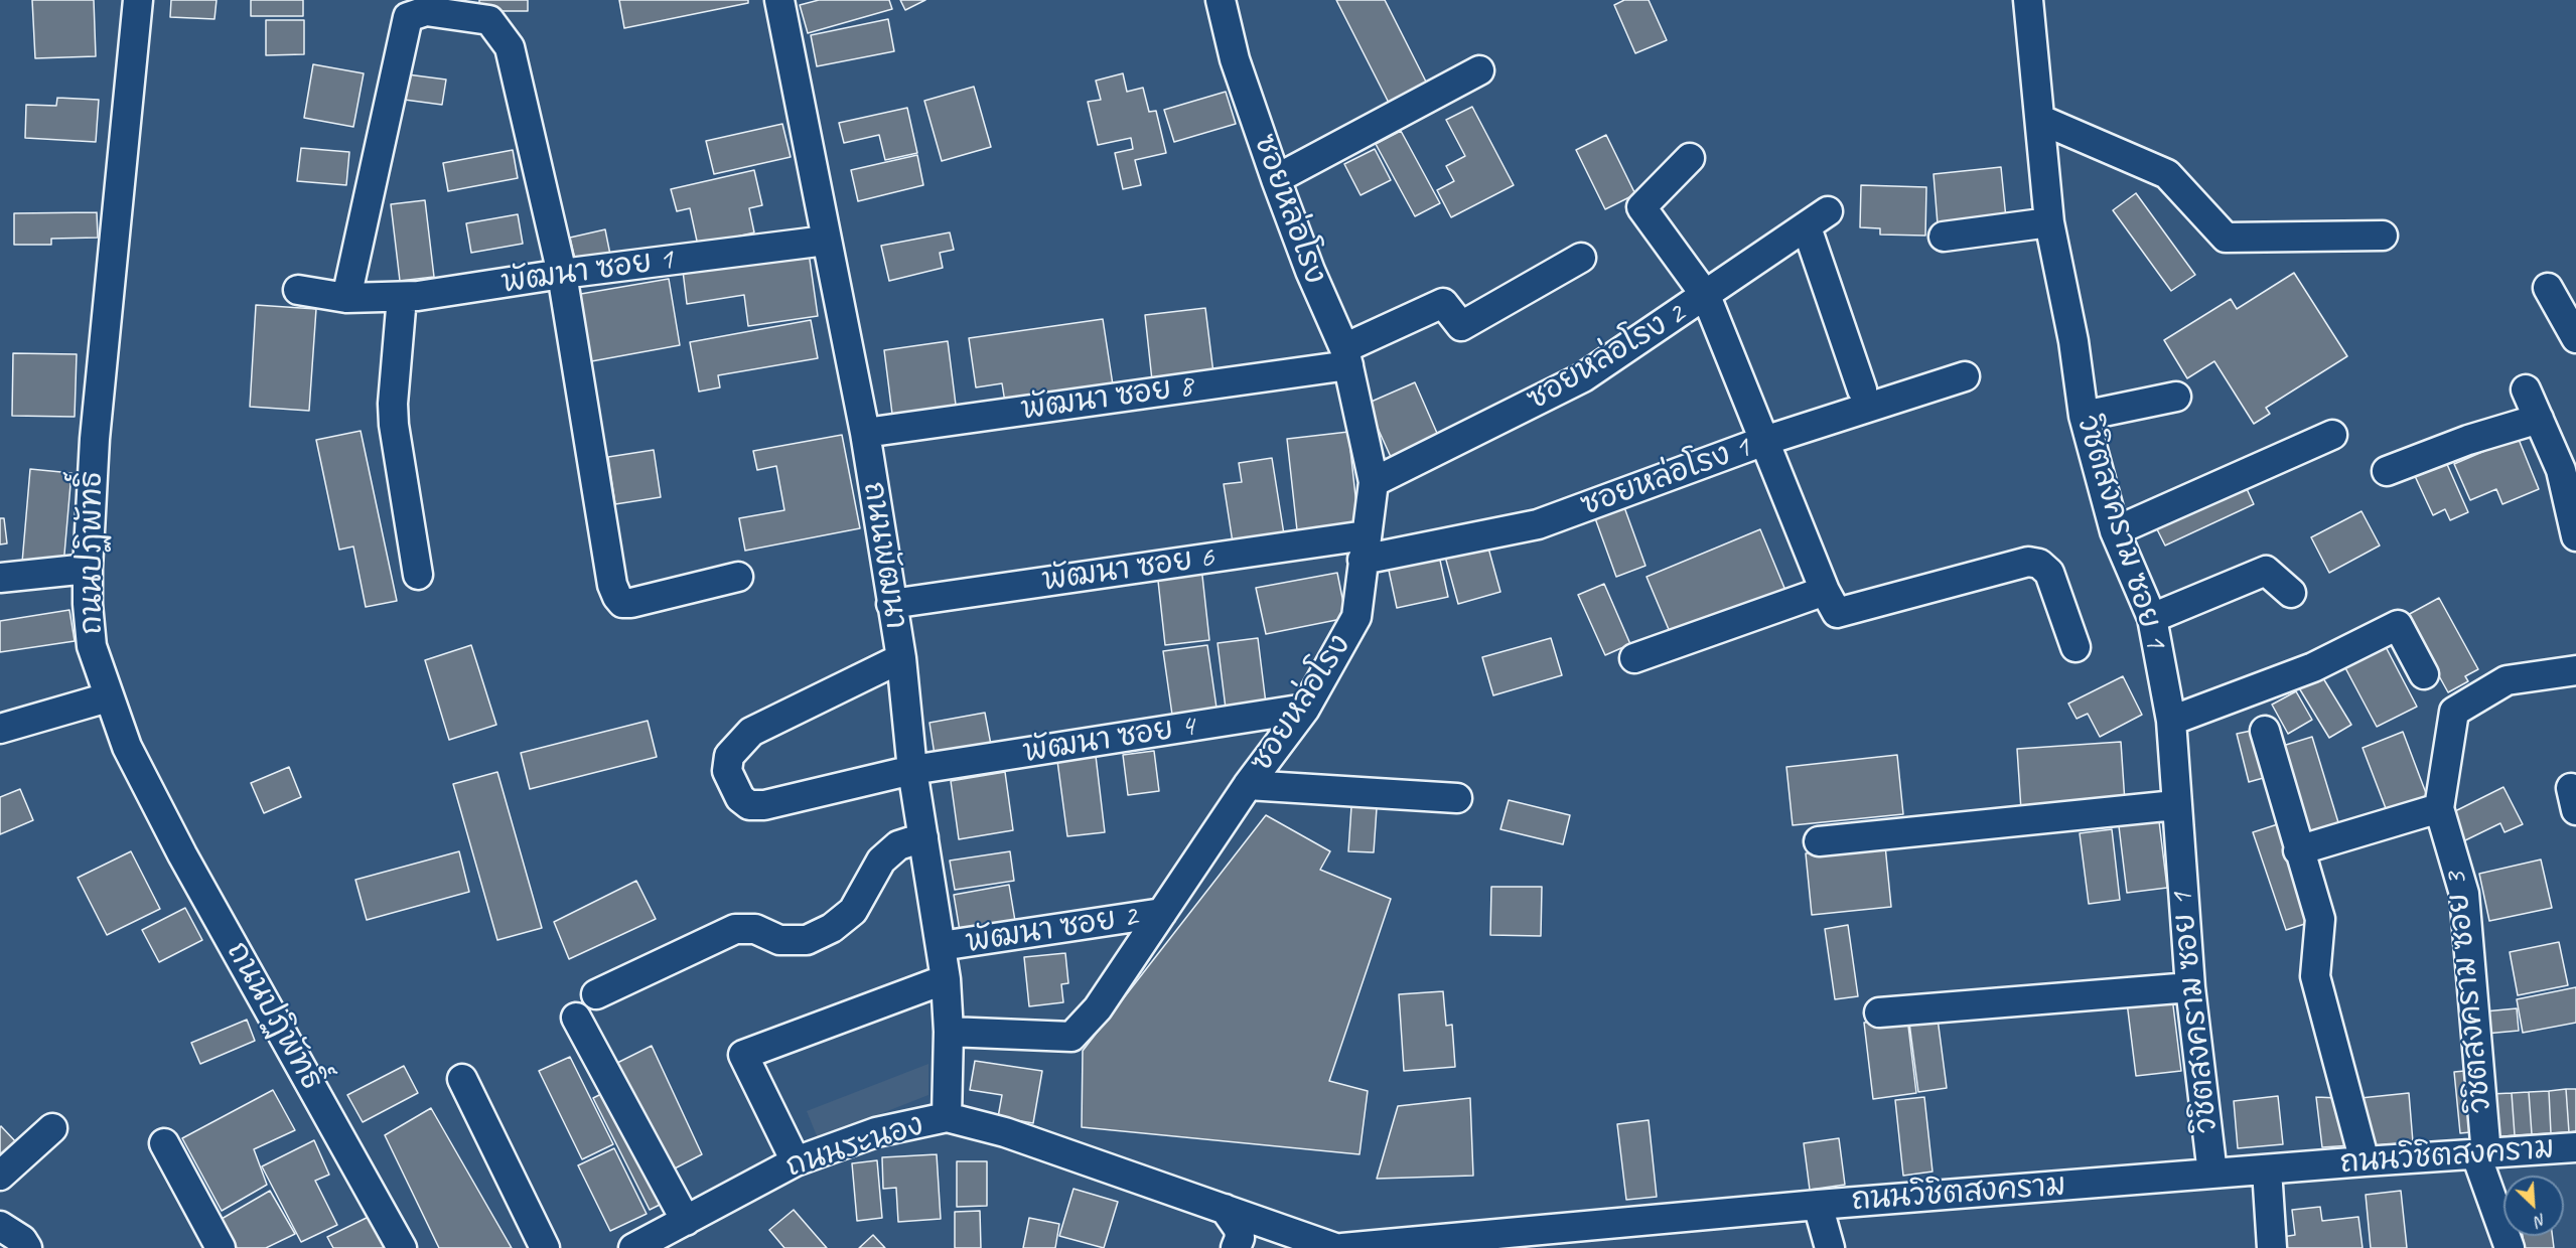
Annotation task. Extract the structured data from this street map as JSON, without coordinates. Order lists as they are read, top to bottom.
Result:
{
  "streets": {
    "street": [
      "ซอยหล่อโรง",
      "พัฒนา ซอย 1",
      "ซอยหล่อโรง 2",
      "พัฒนา ซอย 8",
      "ซอยหล่อโรง 1",
      "วิชิตสงคราม ซอย 1",
      "ถนนปฏิพัทธิ์",
      "ถนนพัฒนา",
      "พัฒนา ซอย 6",
      "พัฒนา ซอย 4",
      "พัฒนา ซอย 2",
      "วิชิตสงคราม ซอย 3",
      "ถนนระนอง",
      "ถนนวิชิตสงคราม"
    ]
  },
  "crossings": [
    ["ซอยหล่อโรง", "ซอยหล่อโรง 2"],
    ["ซอยหล่อโรง", "พัฒนา ซอย 8"],
    ["ซอยหล่อโรง", "ซอยหล่อโรง 1"],
    ["ซอยหล่อโรง", "ถนนพัฒนา"],
    ["ซอยหล่อโรง", "พัฒนา ซอย 6"],
    ["ซอยหล่อโรง", "พัฒนา ซอย 4"],
    ["ซอยหล่อโรง", "พัฒนา ซอย 2"],
    ["พัฒนา ซอย 1", "ถนนพัฒนา"],
    ["พัฒนา ซอย 8", "ถนนพัฒนา"],
    ["ซอยหล่อโรง 1", "พัฒนา ซอย 6"],
    ["วิชิตสงคราม ซอย 1", "ถนนวิชิตสงคราม"],
    ["ถนนพัฒนา", "พัฒนา ซอย 6"],
    ["ถนนพัฒนา", "พัฒนา ซอย 4"],
    ["ถนนพัฒนา", "พัฒนา ซอย 2"],
    ["ถนนพัฒนา", "ถนนระนอง"],
    ["วิชิตสงคราม ซอย 3", "ถนนวิชิตสงคราม"]
  ],
  "north": "bottom right"
}
